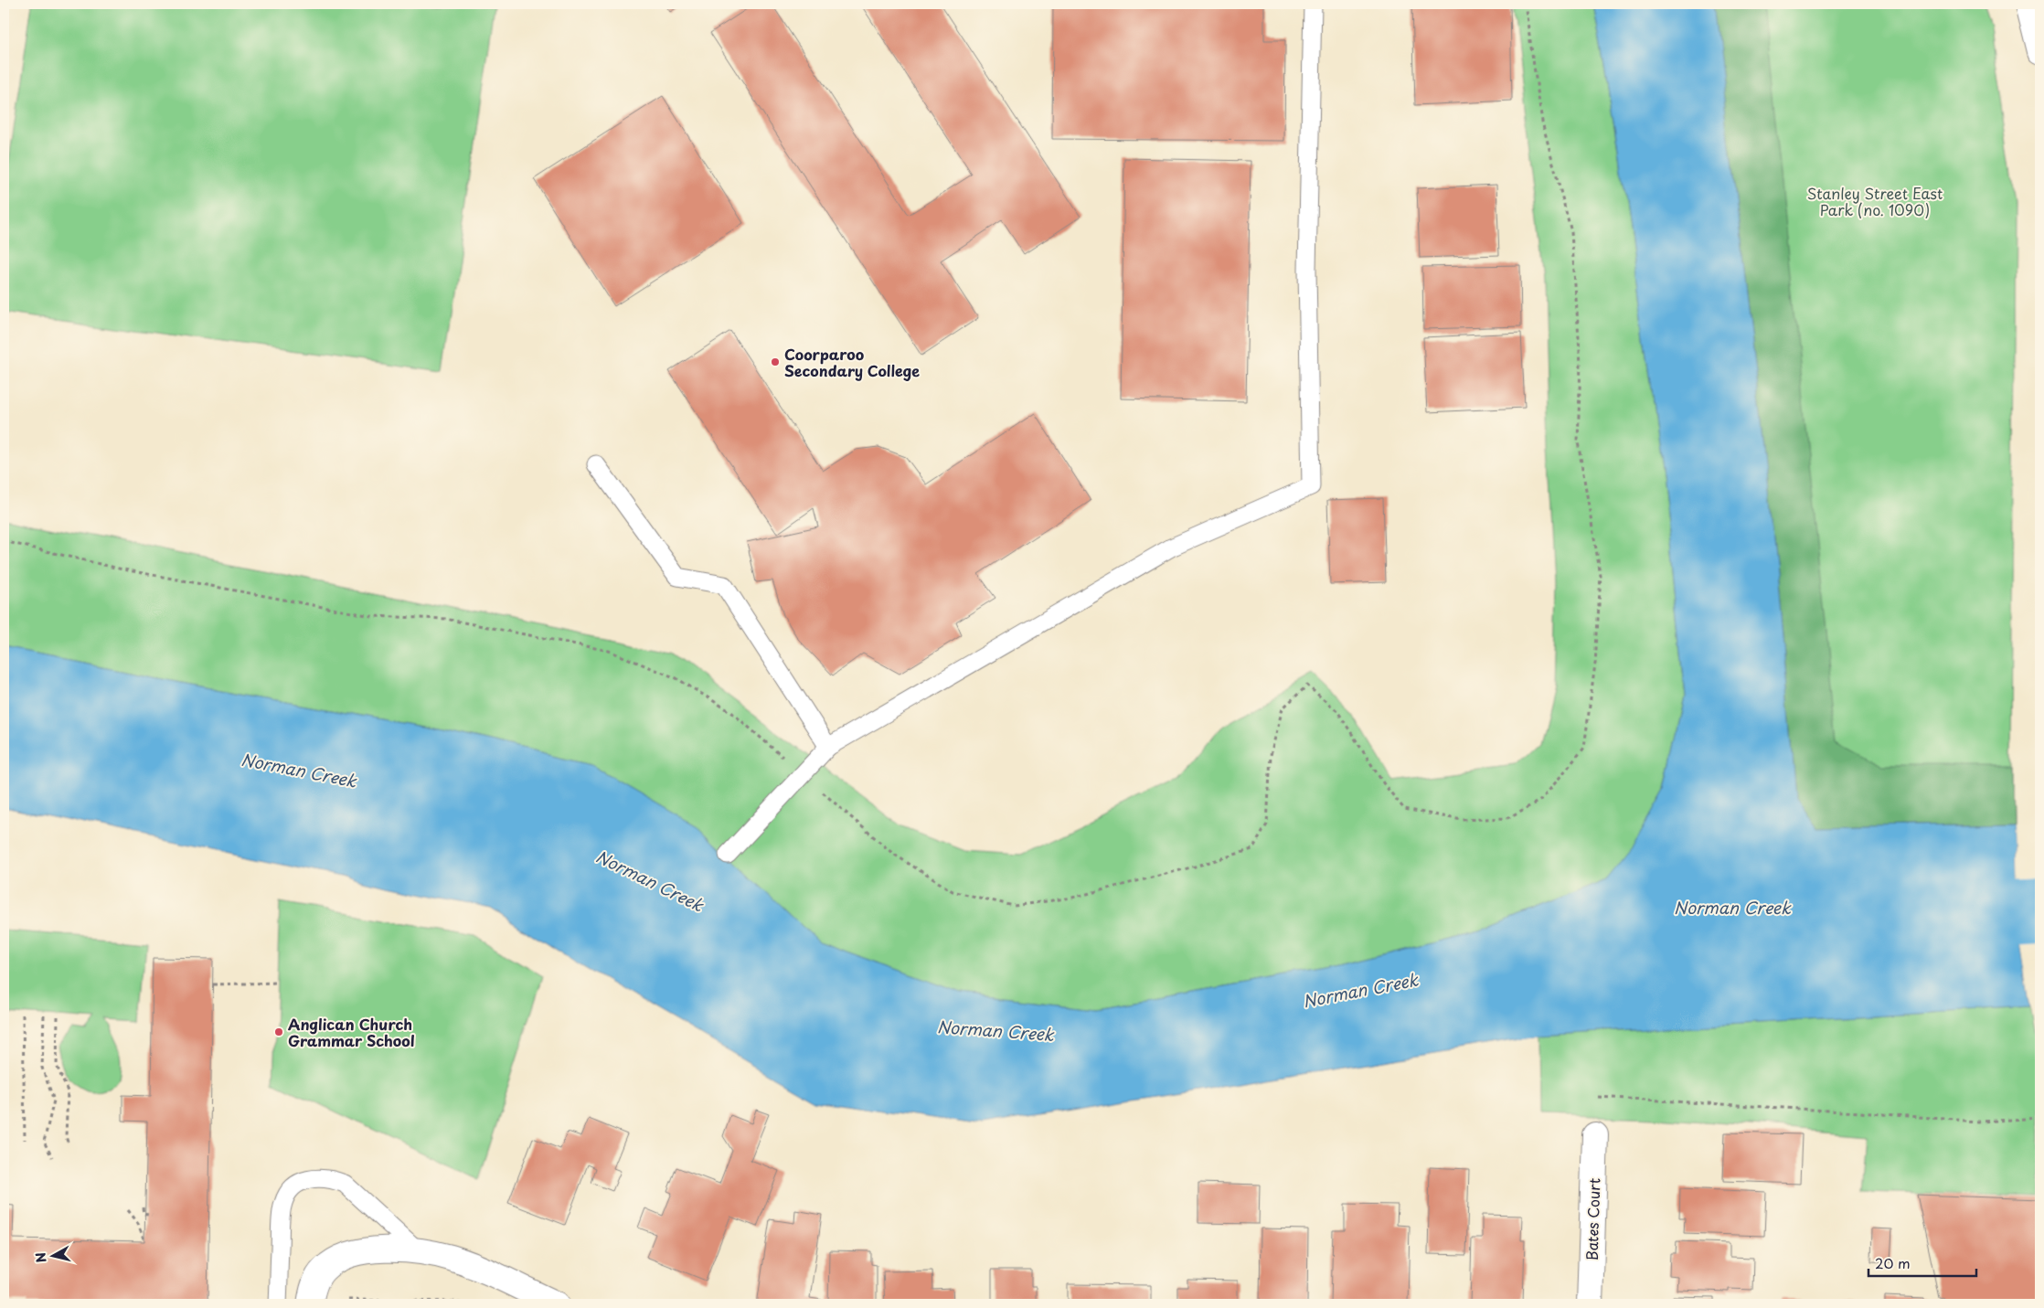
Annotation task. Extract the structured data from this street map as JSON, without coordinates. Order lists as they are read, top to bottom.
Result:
{
  "streets": {
    "street": ["Bates Court"]
  },
  "water": ["Norman Creek"],
  "parks": ["Stanley Street East Park (no. 1090)"],
  "places": ["Coorparoo Secondary College", "Anglican Church Grammar School"],
  "scale_bar": "20 m",
  "north": "left"
}
